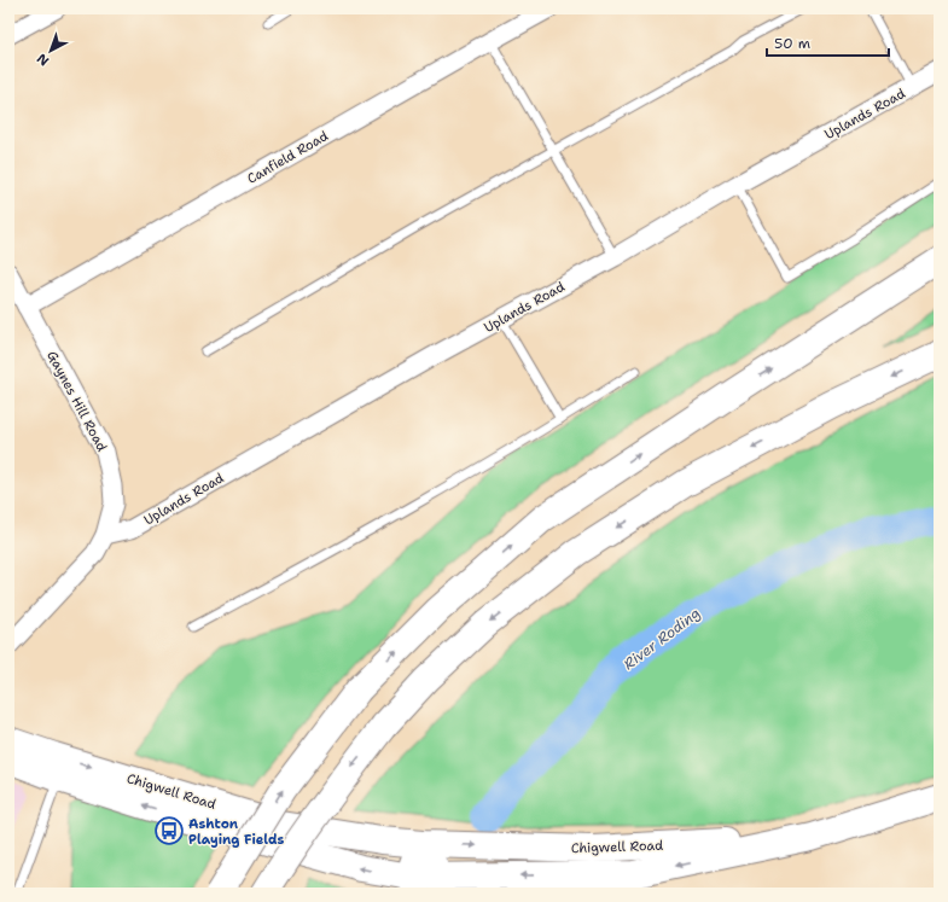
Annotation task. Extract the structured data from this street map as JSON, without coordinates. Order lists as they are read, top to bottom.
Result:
{
  "streets": {
    "main road": ["Chigwell Road"],
    "street": ["Uplands Road", "Canfield Road", "Gaynes Hill Road"]
  },
  "crossings": [
    ["Uplands Road", "Gaynes Hill Road"],
    ["Canfield Road", "Gaynes Hill Road"]
  ],
  "water": ["River Roding"],
  "places": {
    "bus stop": ["Ashton Playing Fields"]
  },
  "scale_bar": "50 m",
  "north": "bottom left"
}
